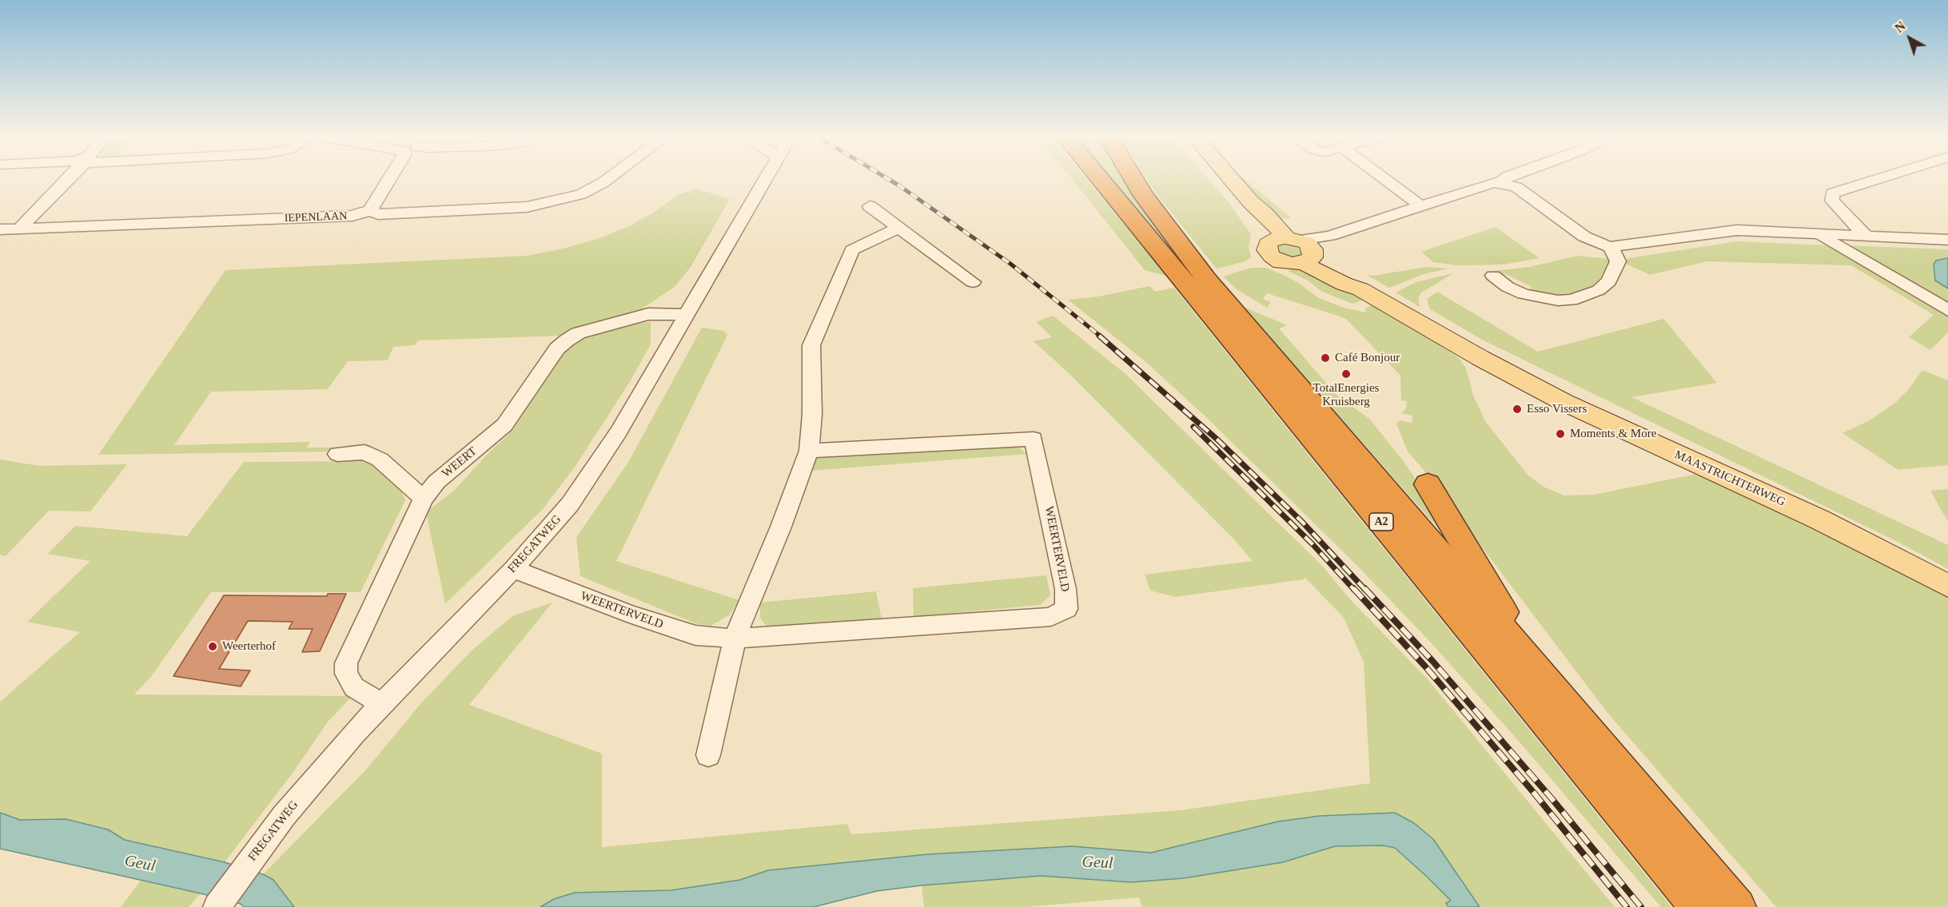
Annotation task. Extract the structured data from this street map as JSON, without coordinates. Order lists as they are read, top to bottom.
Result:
{
  "streets": {
    "highway": ["A2"],
    "main road": ["MAASTRICHTERWEG"],
    "street": [
      "IEPENLAAN",
      "WEERT",
      "FREGATWEG",
      "WEERTERVELD"
    ]
  },
  "crossings": [
    ["WEERT", "FREGATWEG"],
    ["FREGATWEG", "WEERTERVELD"]
  ],
  "water": ["Geul"],
  "places": [
    "Café Bonjour",
    "TotalEnergies Kruisberg",
    "Esso Vissers",
    "Moments & More",
    "Weerterhof"
  ],
  "north": "top left"
}
